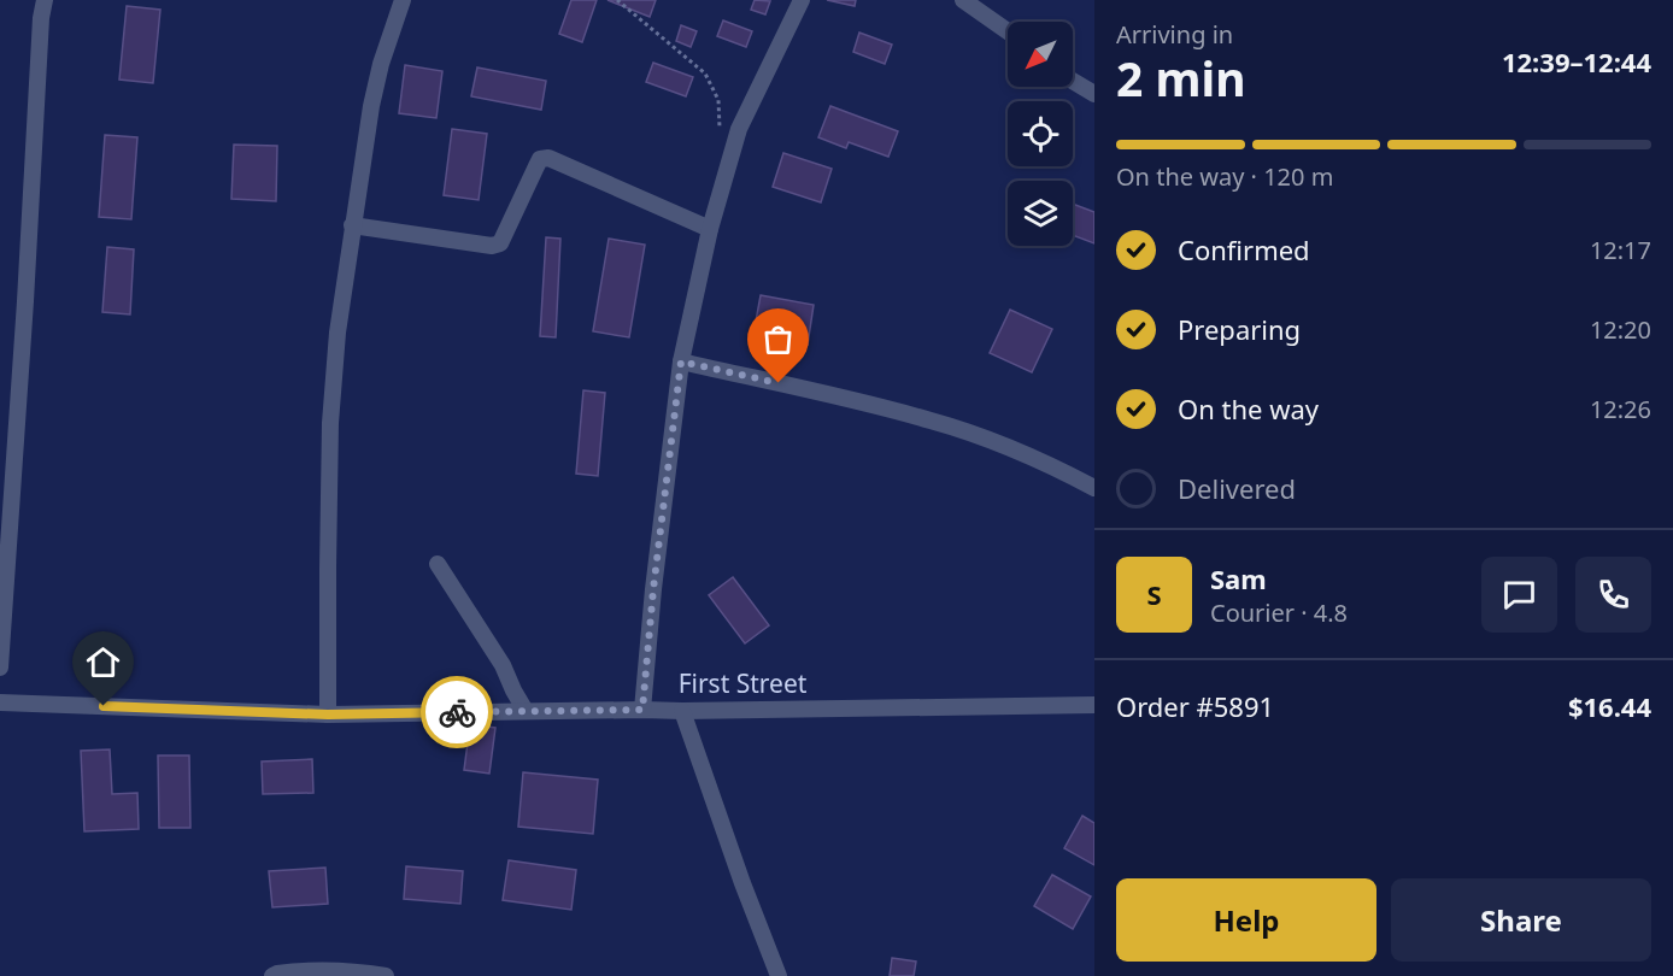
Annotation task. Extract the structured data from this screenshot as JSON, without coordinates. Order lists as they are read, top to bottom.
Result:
{
  "streets": {
    "street": ["First Street"]
  },
  "north": "bottom left",
  "page": {
    "heading": ["2 min", "Arriving in", "12:39–12:44"],
    "panel": [
      "Sam",
      "Courier · 4.8",
      "Order #5891",
      "$16.44"
    ],
    "bar": "On the way · 120 m",
    "list": [
      ["Confirmed", "12:17"],
      ["Preparing", "12:20"],
      ["On the way", "12:26"],
      "Delivered"
    ],
    "round": "S",
    "buttons": ["Help", "Share"]
  }
}
